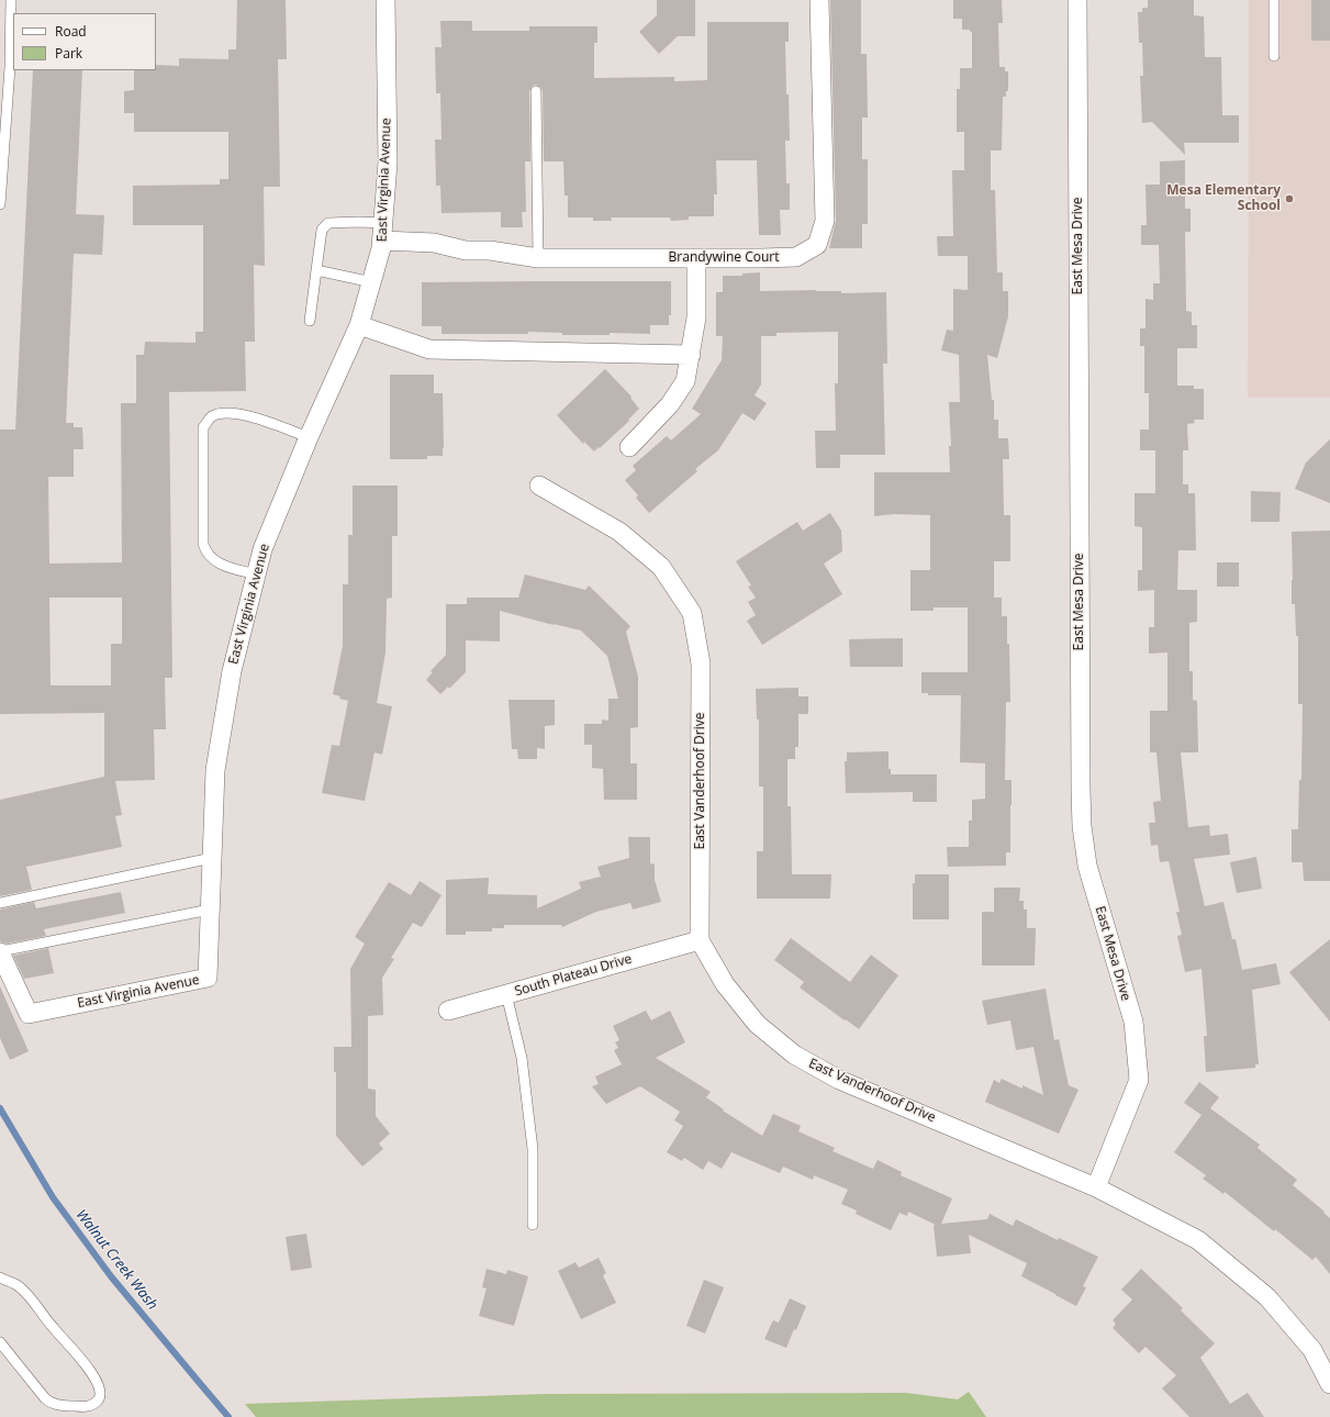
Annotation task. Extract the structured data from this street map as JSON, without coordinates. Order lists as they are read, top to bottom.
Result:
{
  "streets": {
    "street": [
      "East Virginia Avenue",
      "East Mesa Drive",
      "Brandywine Court",
      "East Vanderhoof Drive",
      "South Plateau Drive"
    ]
  },
  "crossings": [
    ["East Virginia Avenue", "Brandywine Court"],
    ["East Mesa Drive", "East Vanderhoof Drive"],
    ["East Vanderhoof Drive", "South Plateau Drive"]
  ],
  "water": ["Walnut Creek Wash"],
  "places": ["Mesa Elementary School"],
  "legend": ["Road", "Park"]
}
